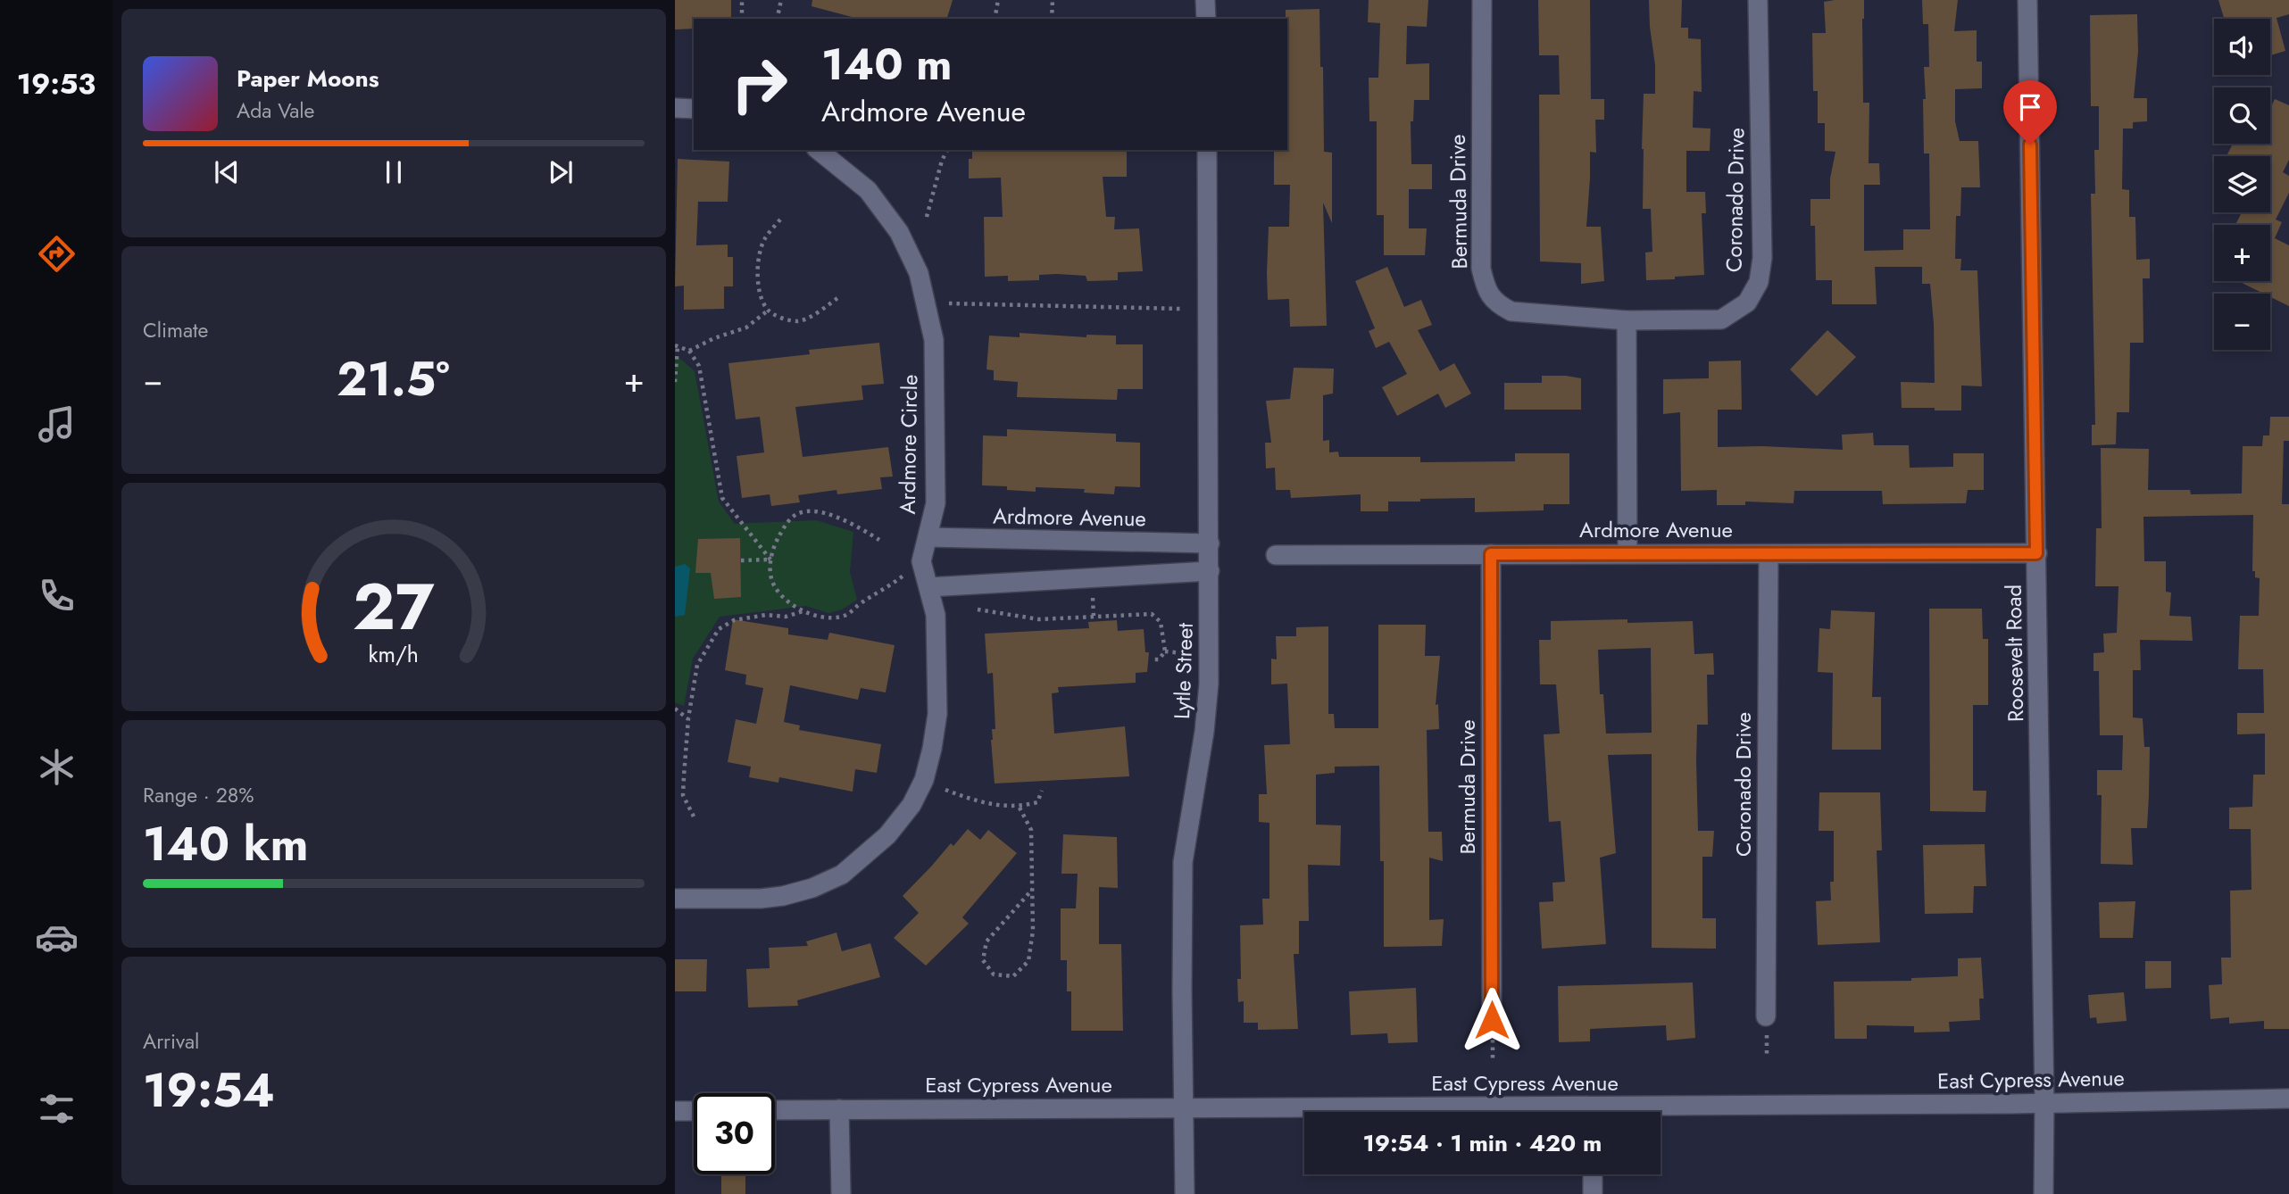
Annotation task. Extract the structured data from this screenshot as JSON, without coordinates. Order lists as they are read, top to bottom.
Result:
{
  "streets": {
    "street": [
      "Coronado Drive",
      "Bermuda Drive",
      "Ardmore Circle",
      "Ardmore Avenue",
      "Roosevelt Road",
      "Lytle Street",
      "East Cypress Avenue"
    ]
  },
  "crossings": [
    ["Coronado Drive", "Bermuda Drive"],
    ["Coronado Drive", "Ardmore Avenue"],
    ["Bermuda Drive", "Ardmore Avenue"],
    ["Ardmore Circle", "Ardmore Avenue"],
    ["Ardmore Avenue", "Roosevelt Road"],
    ["Ardmore Avenue", "Lytle Street"],
    ["Roosevelt Road", "East Cypress Avenue"],
    ["Lytle Street", "East Cypress Avenue"]
  ],
  "page": {
    "tabs": "19:53",
    "map_buttons": ["+", "−"],
    "turn": ["140 m", "Ardmore Avenue"],
    "song": ["Paper Moons", "Ada Vale"],
    "tile": [
      "Climate",
      ["Range · 28%", "140 km"],
      ["Arrival", "19:54"]
    ],
    "heat": ["−", "21.5°", "+"],
    "limit": "30",
    "trip": "19:54 · 1 min · 420 m",
    "gauge": ["27", "km/h"]
  }
}
